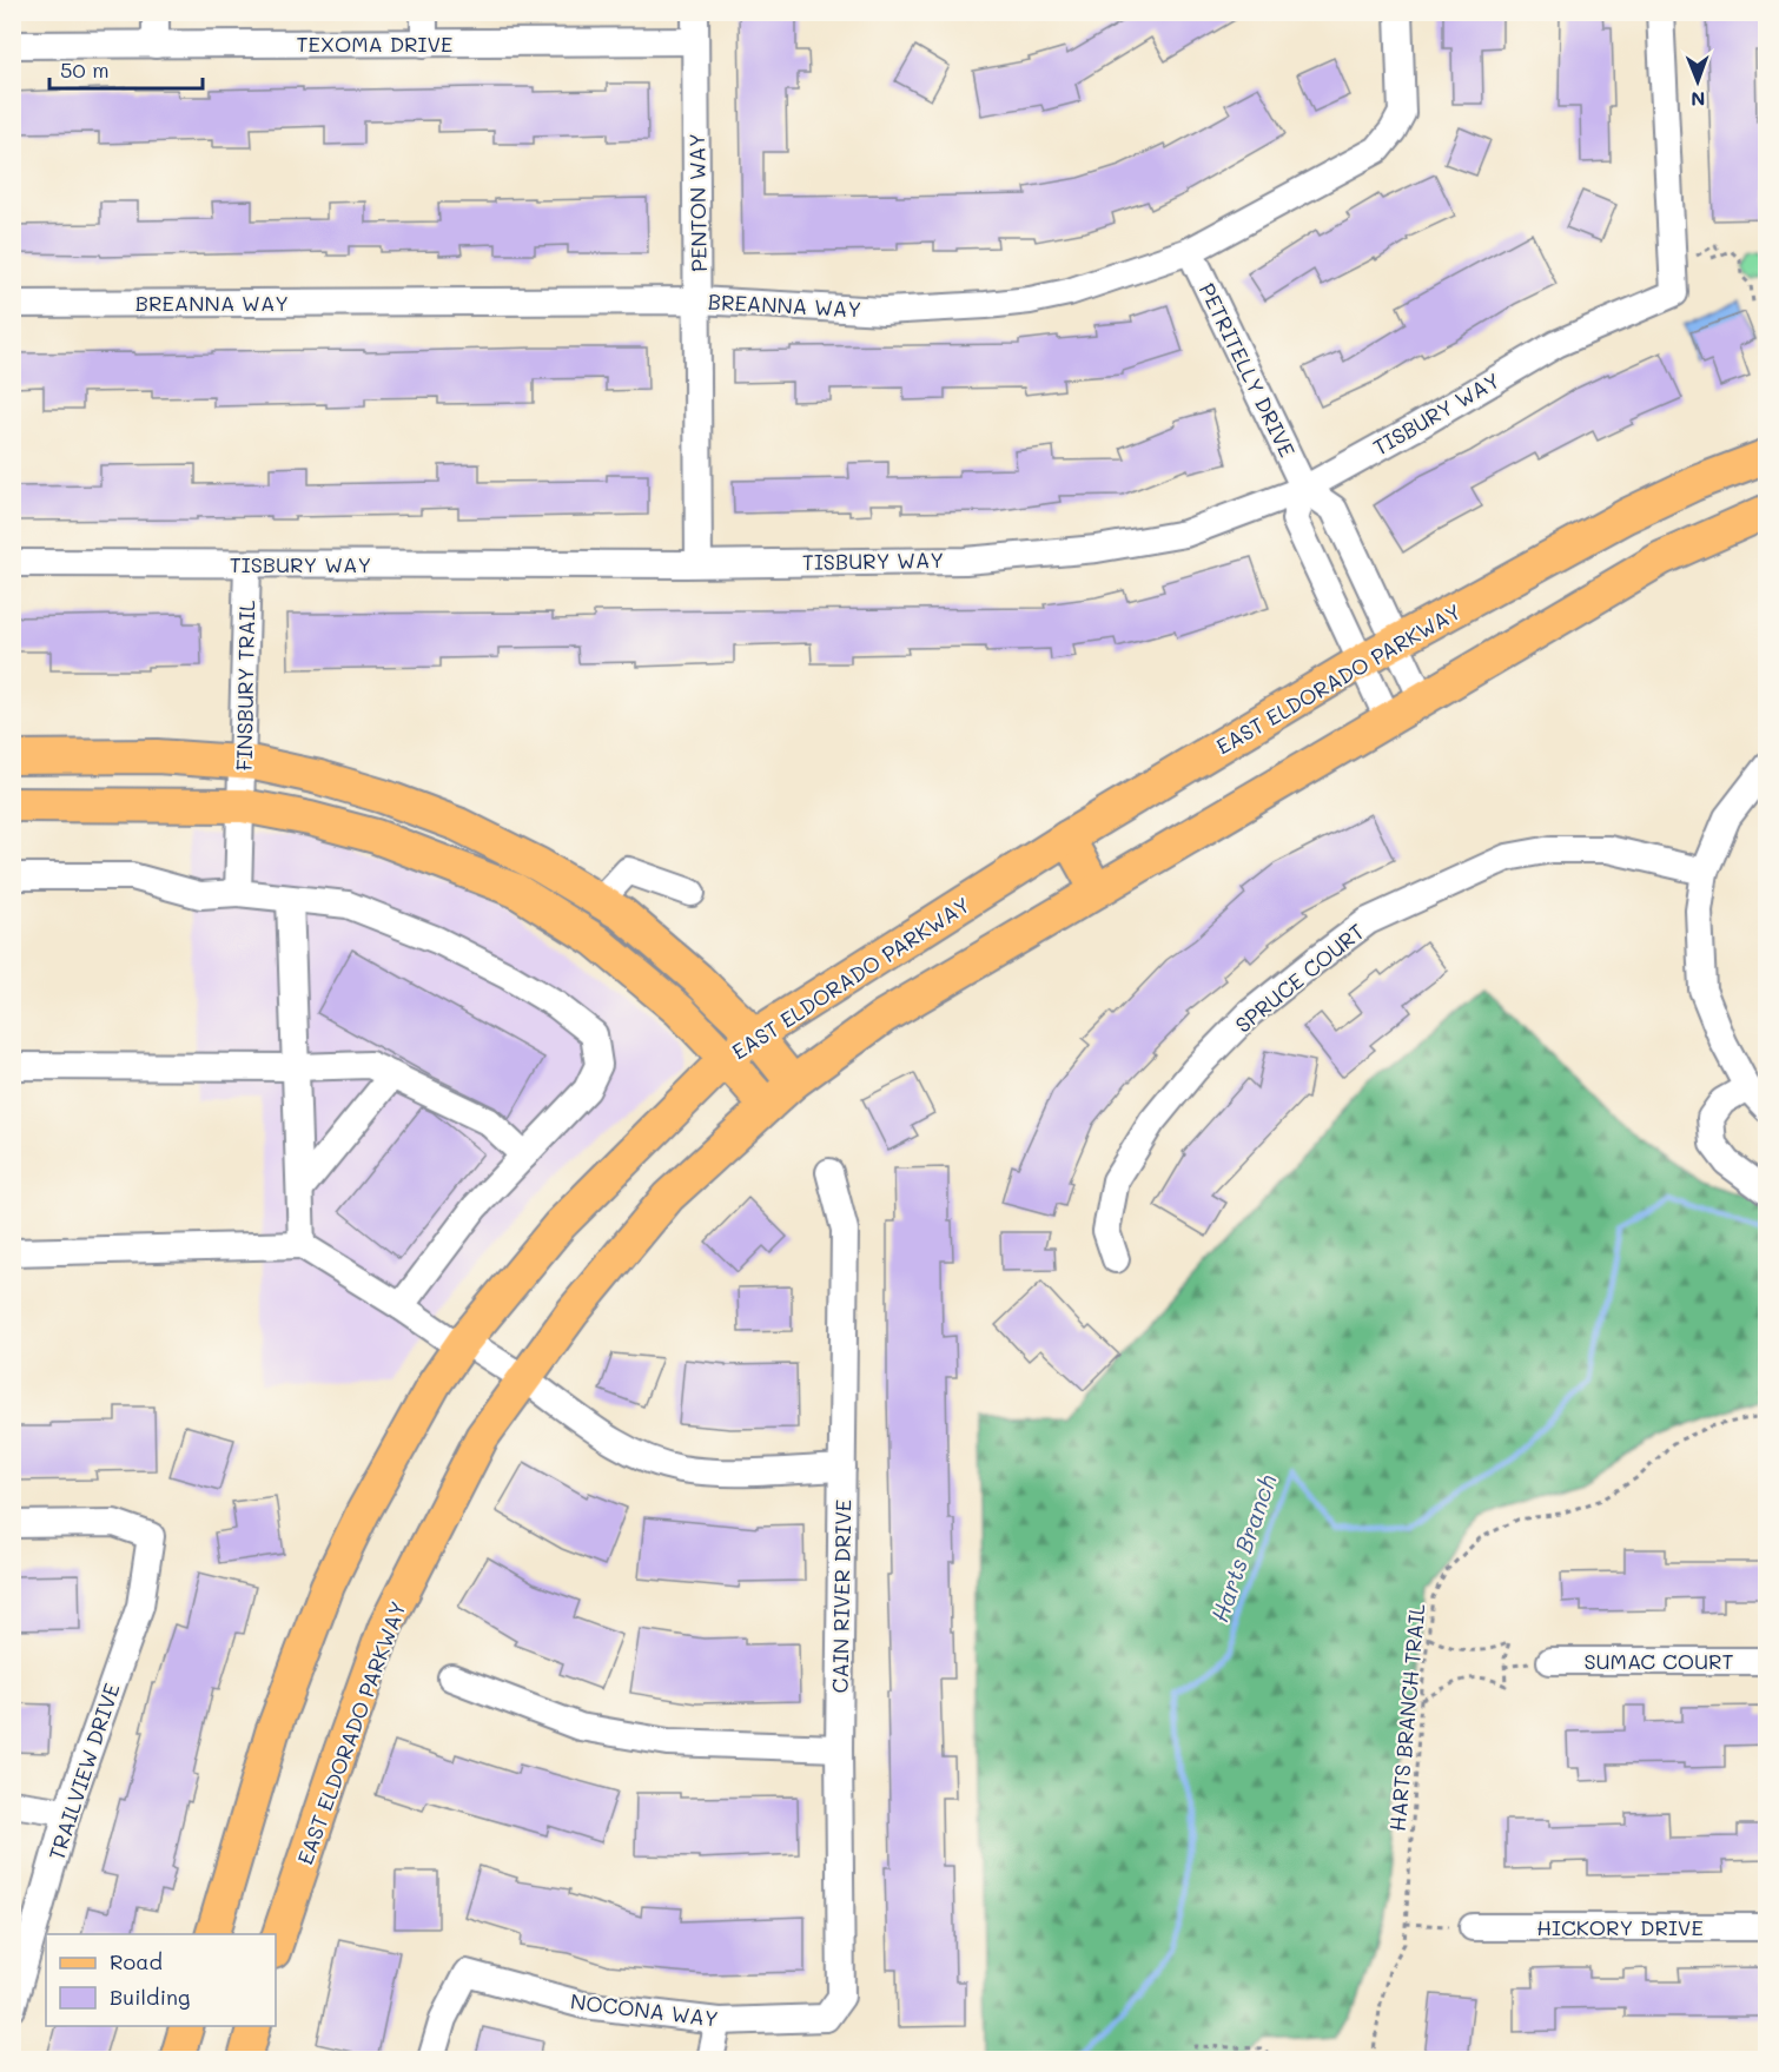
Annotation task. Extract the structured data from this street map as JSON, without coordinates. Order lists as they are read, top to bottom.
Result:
{
  "streets": {
    "main road": ["EAST ELDORADO PARKWAY"],
    "street": [
      "TEXOMA DRIVE",
      "PENTON WAY",
      "BREANNA WAY",
      "PETRITELLY DRIVE",
      "TISBURY WAY",
      "FINSBURY TRAIL",
      "SPRUCE COURT",
      "CAIN RIVER DRIVE",
      "SUMAC COURT",
      "TRAILVIEW DRIVE",
      "HICKORY DRIVE",
      "NOCONA WAY"
    ],
    "path": ["HARTS BRANCH TRAIL"]
  },
  "crossings": [
    ["TEXOMA DRIVE", "PENTON WAY"],
    ["PENTON WAY", "BREANNA WAY"],
    ["PENTON WAY", "TISBURY WAY"],
    ["BREANNA WAY", "PETRITELLY DRIVE"],
    ["PETRITELLY DRIVE", "TISBURY WAY"],
    ["TISBURY WAY", "FINSBURY TRAIL"],
    ["CAIN RIVER DRIVE", "NOCONA WAY"]
  ],
  "water": ["Harts Branch"],
  "legend": ["Road", "Building"],
  "scale_bar": "50 m",
  "north": "bottom"
}
